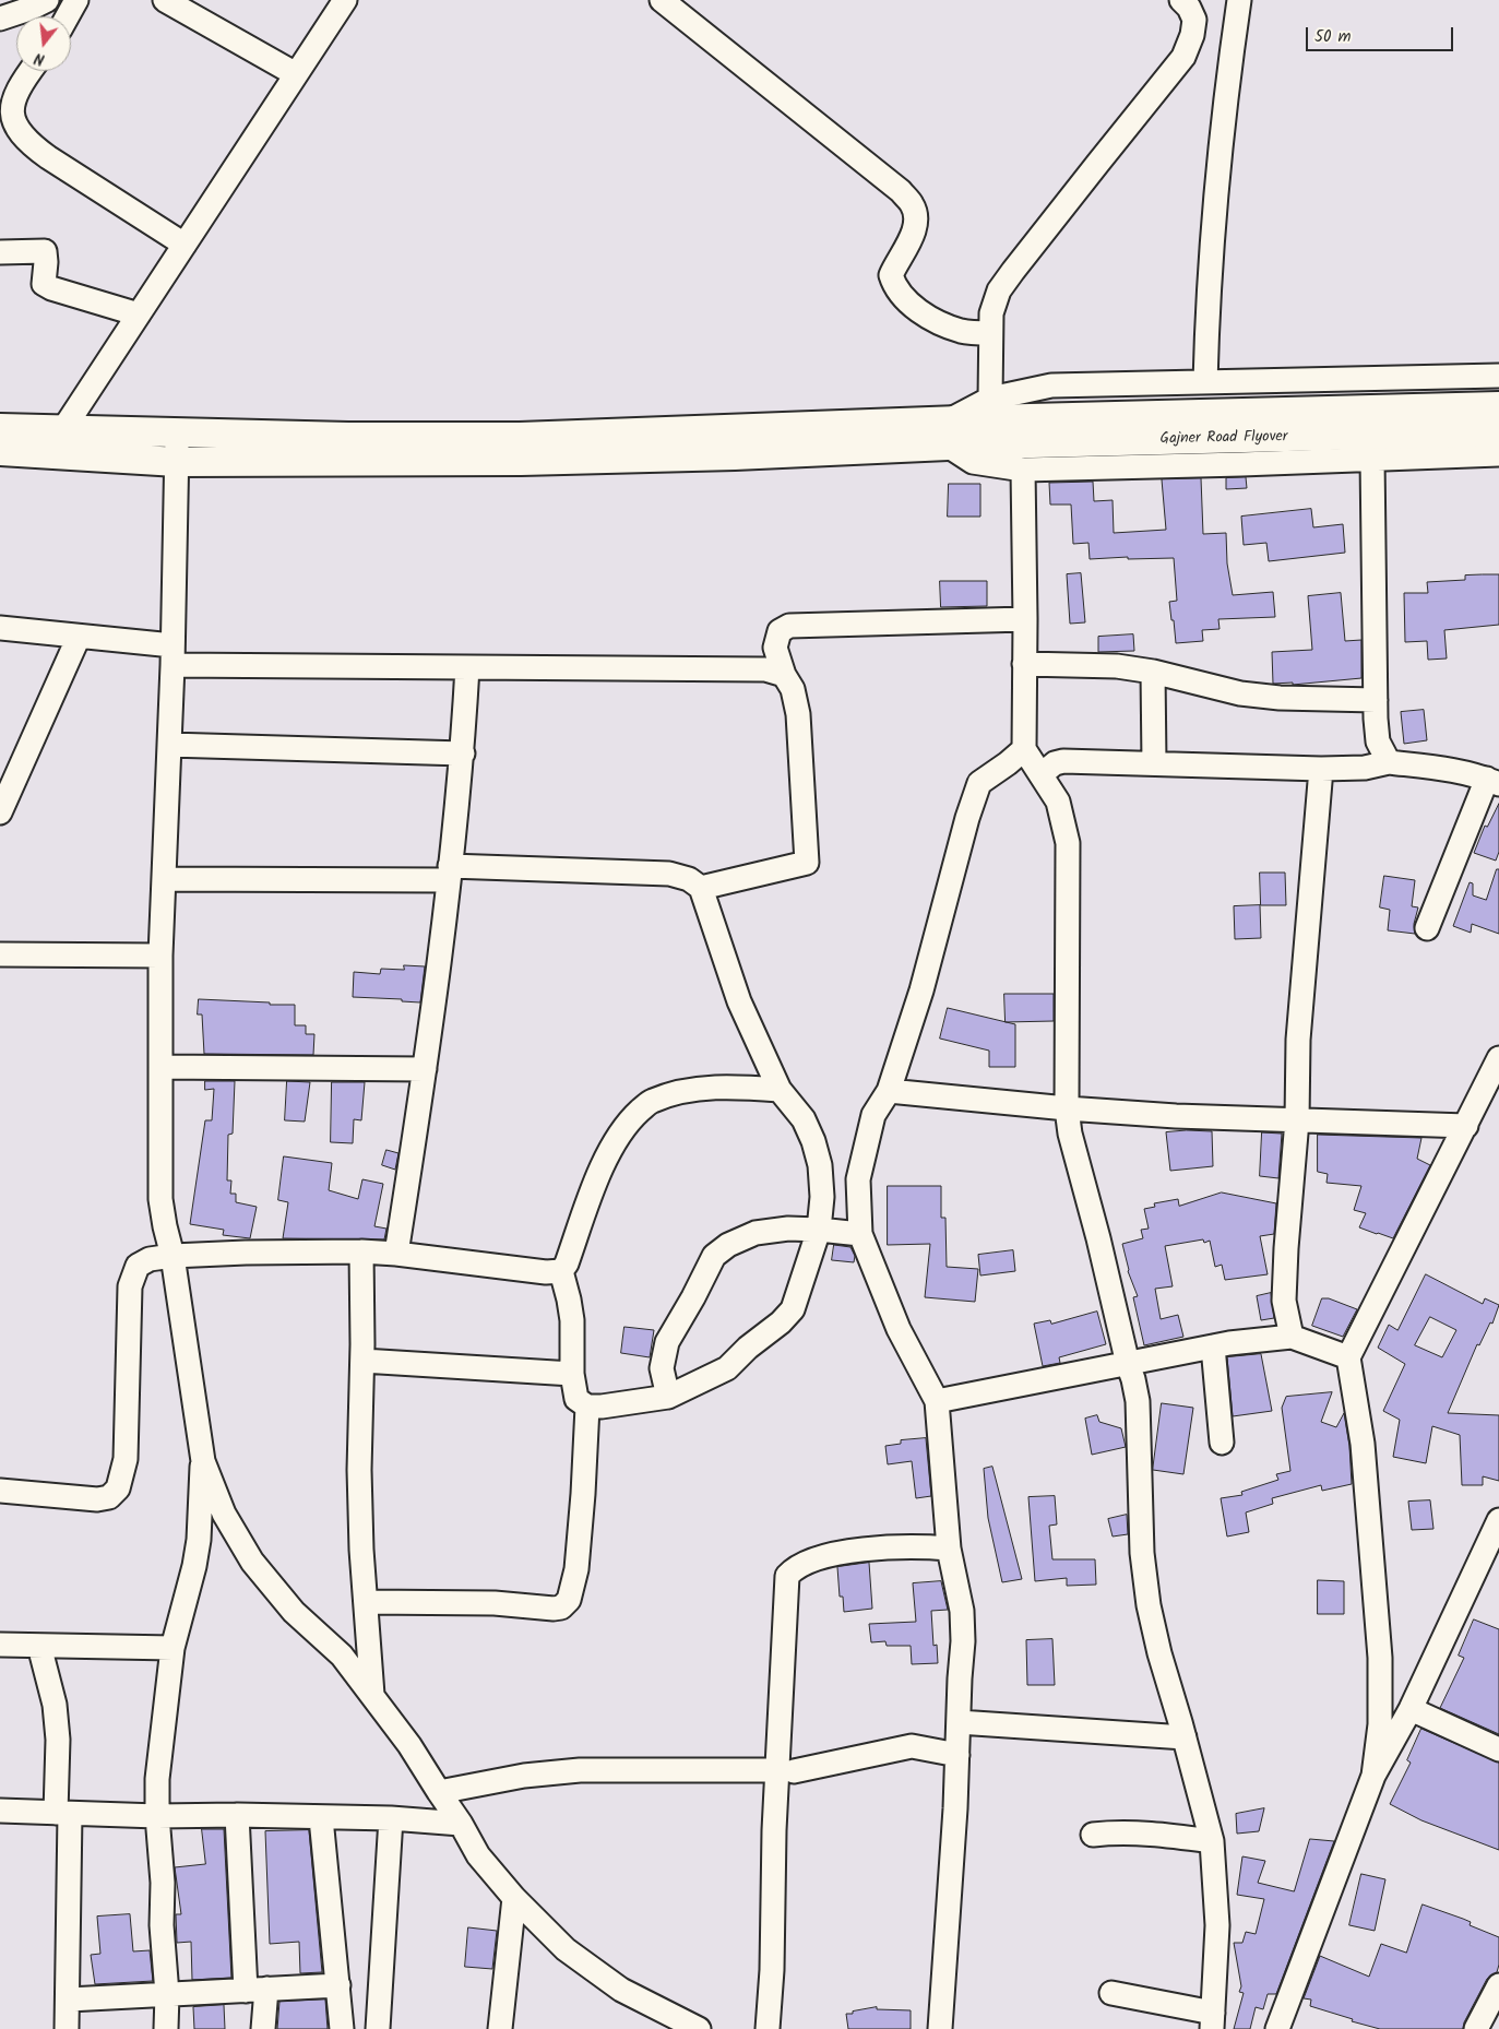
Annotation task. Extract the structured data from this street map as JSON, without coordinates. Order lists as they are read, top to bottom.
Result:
{
  "streets": {
    "main road": ["Gajner Road Flyover"]
  },
  "scale_bar": "50 m",
  "north": "bottom"
}
